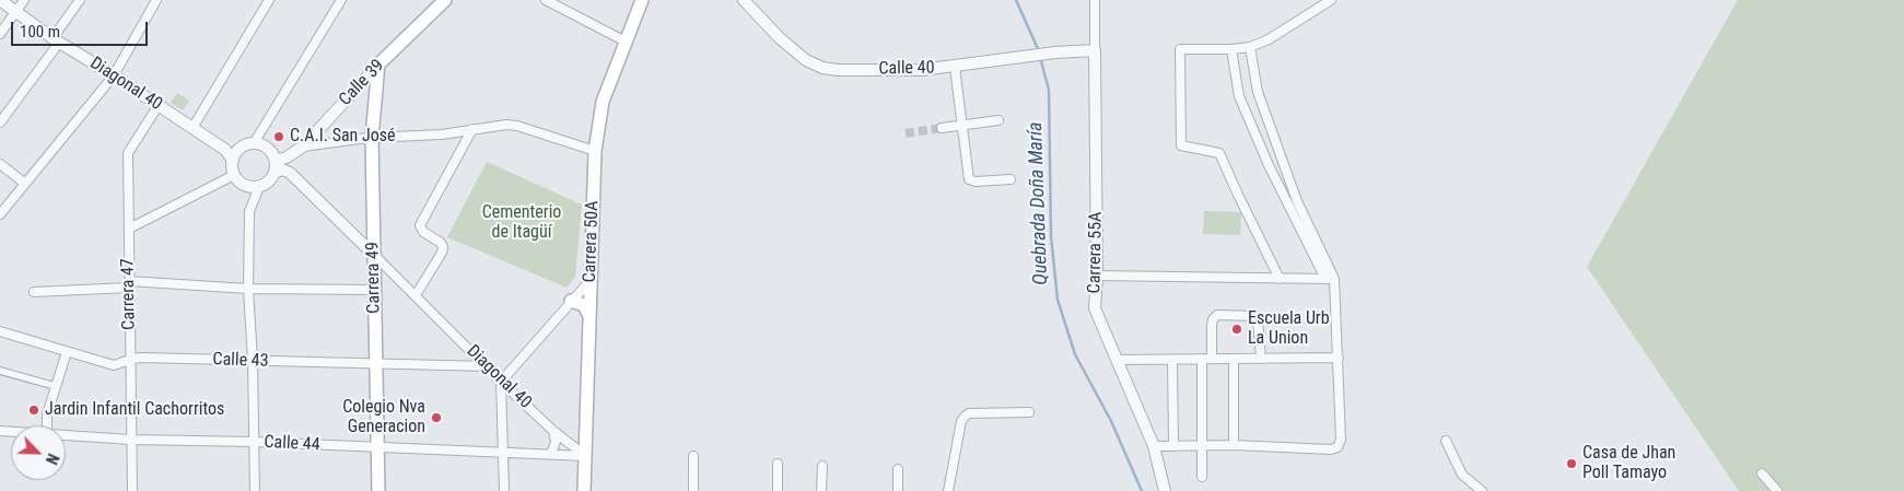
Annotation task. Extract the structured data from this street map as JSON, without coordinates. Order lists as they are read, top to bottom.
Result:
{
  "streets": {
    "main road": ["Calle 39", "Carrera 50A", "Carrera 49"],
    "street": [
      "Calle 40",
      "Diagonal 40",
      "Carrera 55A",
      "Carrera 47",
      "Calle 43",
      "Calle 44"
    ]
  },
  "crossings": [
    ["Calle 40", "Carrera 55A"],
    ["Calle 39", "Diagonal 40"],
    ["Calle 39", "Carrera 49"],
    ["Diagonal 40", "Carrera 50A"],
    ["Diagonal 40", "Carrera 49"],
    ["Diagonal 40", "Carrera 47"],
    ["Diagonal 40", "Calle 43"],
    ["Diagonal 40", "Calle 44"],
    ["Carrera 50A", "Calle 44"],
    ["Carrera 49", "Calle 43"],
    ["Carrera 49", "Calle 44"],
    ["Carrera 47", "Calle 43"],
    ["Carrera 47", "Calle 44"]
  ],
  "water": ["Quebrada Doña María"],
  "parks": ["Cementerio de Itagüí"],
  "places": [
    "C.A.I. San José",
    "Escuela Urb La Union",
    "Jardin Infantil Cachorritos",
    "Colegio Nva Generacion",
    "Casa de Jhan Poll Tamayo"
  ],
  "scale_bar": "100 m",
  "north": "bottom right"
}
